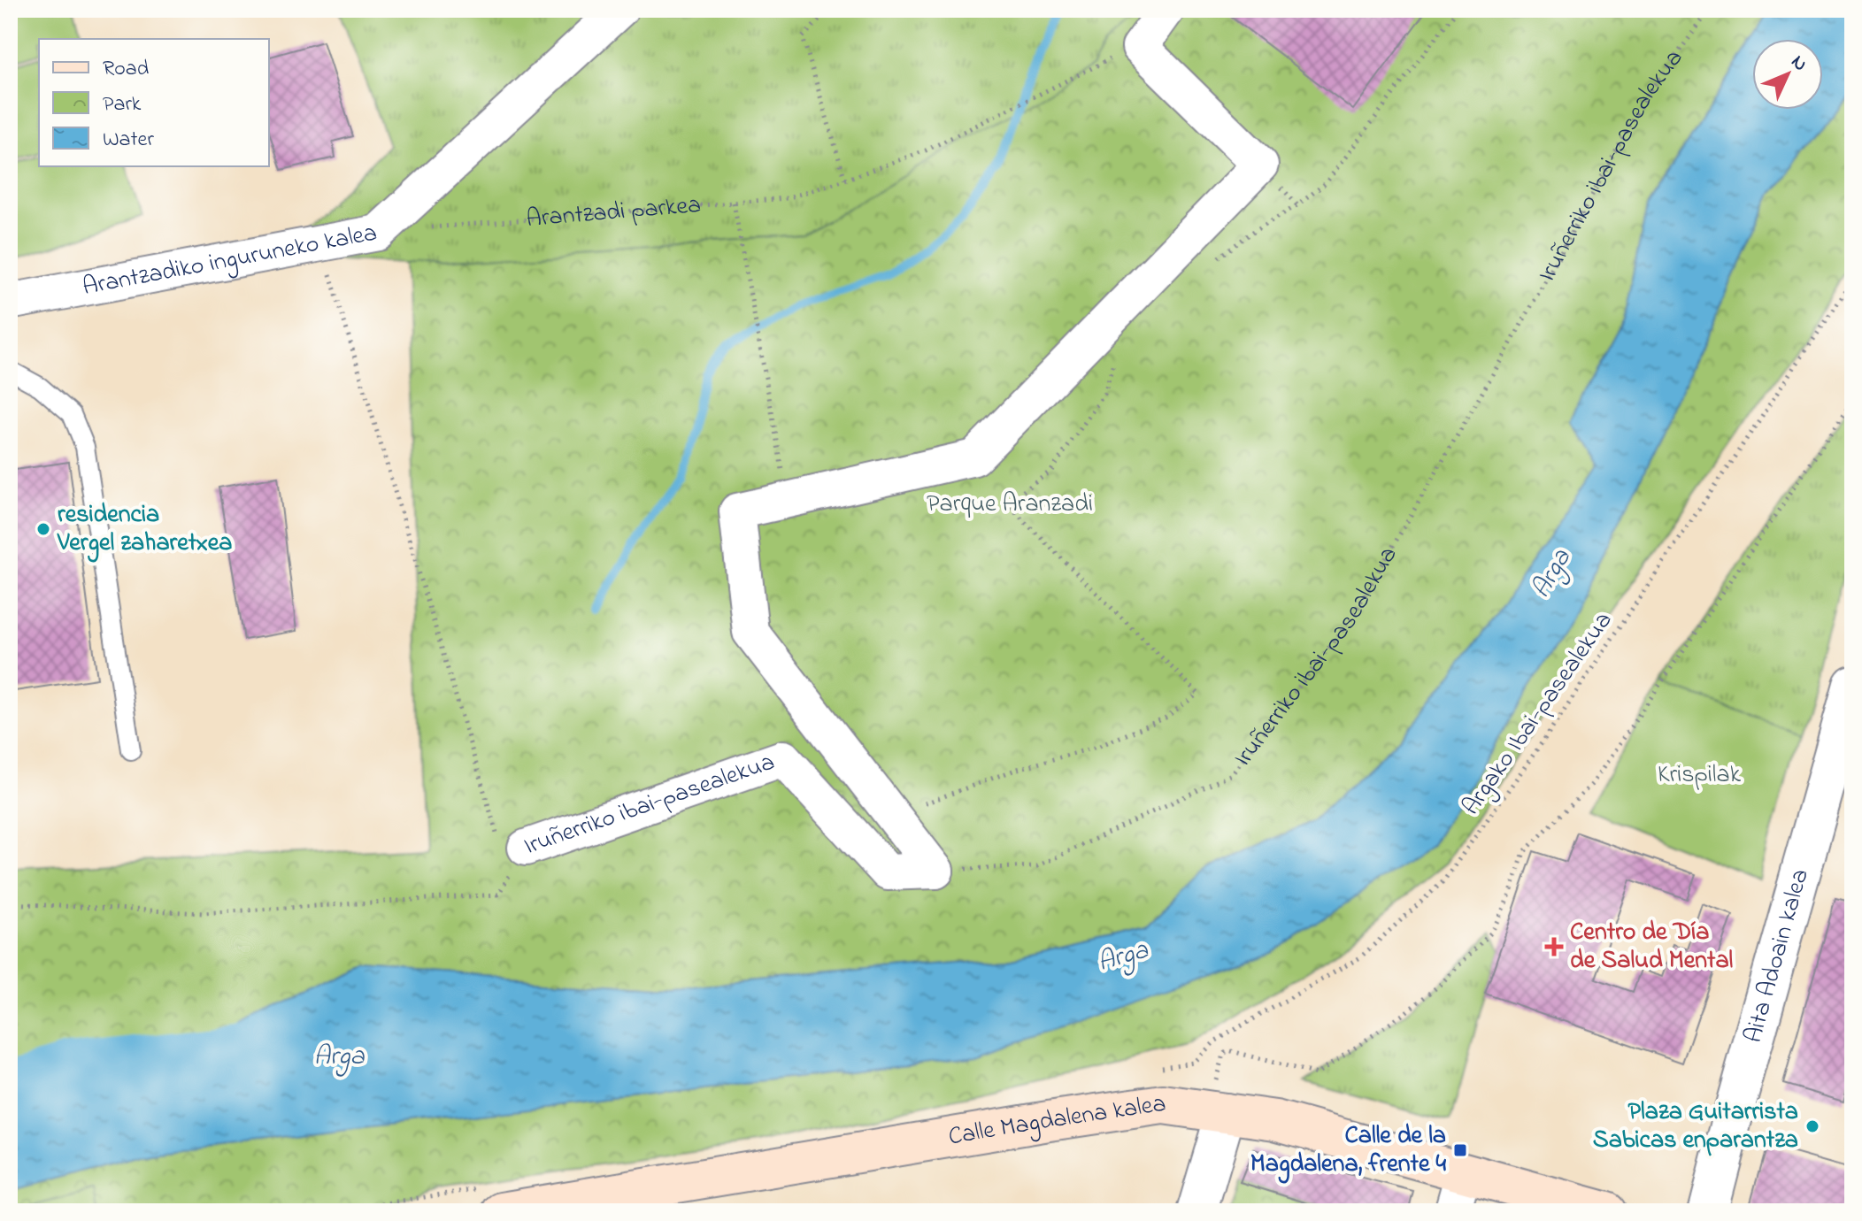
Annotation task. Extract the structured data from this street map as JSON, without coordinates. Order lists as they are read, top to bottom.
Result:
{
  "streets": {
    "main road": ["Calle Magdalena kalea"],
    "street": ["Iruñerriko ibai-pasealekua", "Arantzadiko inguruneko kalea", "Aita Adoain kalea"],
    "path": ["Arantzadi parkea", "Argako Ibai-pasealekua"]
  },
  "crossings": [
    ["Arantzadi parkea", "Arantzadiko inguruneko kalea"]
  ],
  "water": ["Arga"],
  "parks": ["Parque Aranzadi", "Krispilak"],
  "places": {
    "other": ["residencia Vergel zaharetxea", "Plaza Guitarrista Sabicas enparantza"],
    "health": ["Centro de Día de Salud Mental"],
    "transit": ["Calle de la Magdalena, frente 4"]
  },
  "legend": ["Road", "Park", "Water"],
  "north": "top right"
}
